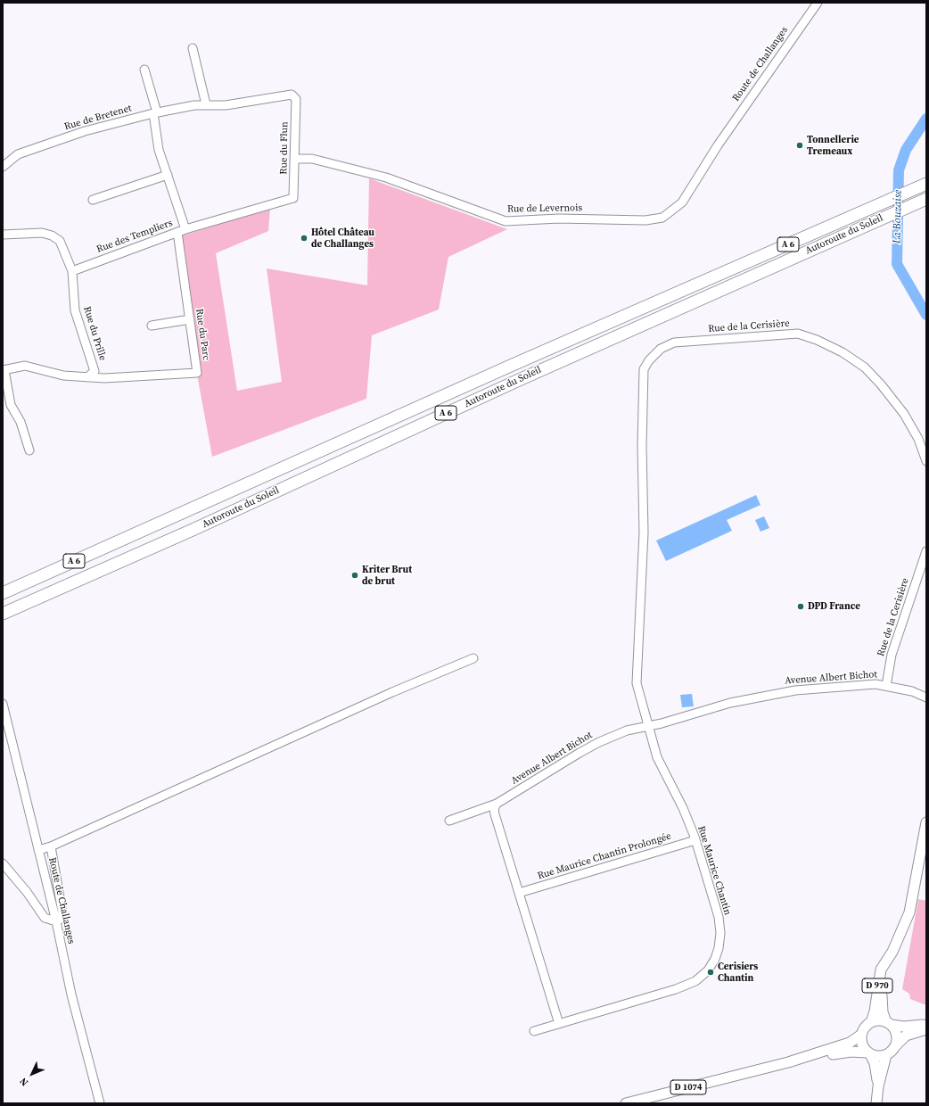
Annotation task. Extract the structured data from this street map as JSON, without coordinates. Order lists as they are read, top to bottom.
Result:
{
  "streets": {
    "highway": ["Autoroute du Soleil", "A 6"],
    "main road": ["D 970", "D 1074"],
    "street": [
      "Route de Challanges",
      "Rue de Bretenet",
      "Rue du Flun",
      "Rue de Levernois",
      "Rue des Templiers",
      "Rue de la Cerisière",
      "Rue du Prille",
      "Rue du Parc",
      "Avenue Albert Bichot",
      "Rue Maurice Chantin Prolongée",
      "Rue Maurice Chantin"
    ]
  },
  "crossings": [
    ["Route de Challanges", "Rue de Levernois"],
    ["Rue de Bretenet", "Rue du Flun"],
    ["Rue de Bretenet", "Rue du Parc"],
    ["Rue du Flun", "Rue de Levernois"],
    ["Rue du Flun", "Rue des Templiers"],
    ["Rue des Templiers", "Rue du Prille"],
    ["Rue des Templiers", "Rue du Parc"],
    ["Rue de la Cerisière", "Avenue Albert Bichot"],
    ["Rue de la Cerisière", "Rue Maurice Chantin"],
    ["Rue du Prille", "Rue du Parc"],
    ["Avenue Albert Bichot", "Rue Maurice Chantin"],
    ["Rue Maurice Chantin Prolongée", "Rue Maurice Chantin"],
    ["D 970", "D 1074"]
  ],
  "water": ["La Bouzaise"],
  "places": [
    "Tonnellerie Tremeaux",
    "Hôtel Château de Challanges",
    "Kriter Brut de brut",
    "DPD France",
    "Cerisiers Chantin"
  ],
  "north": "bottom left"
}
